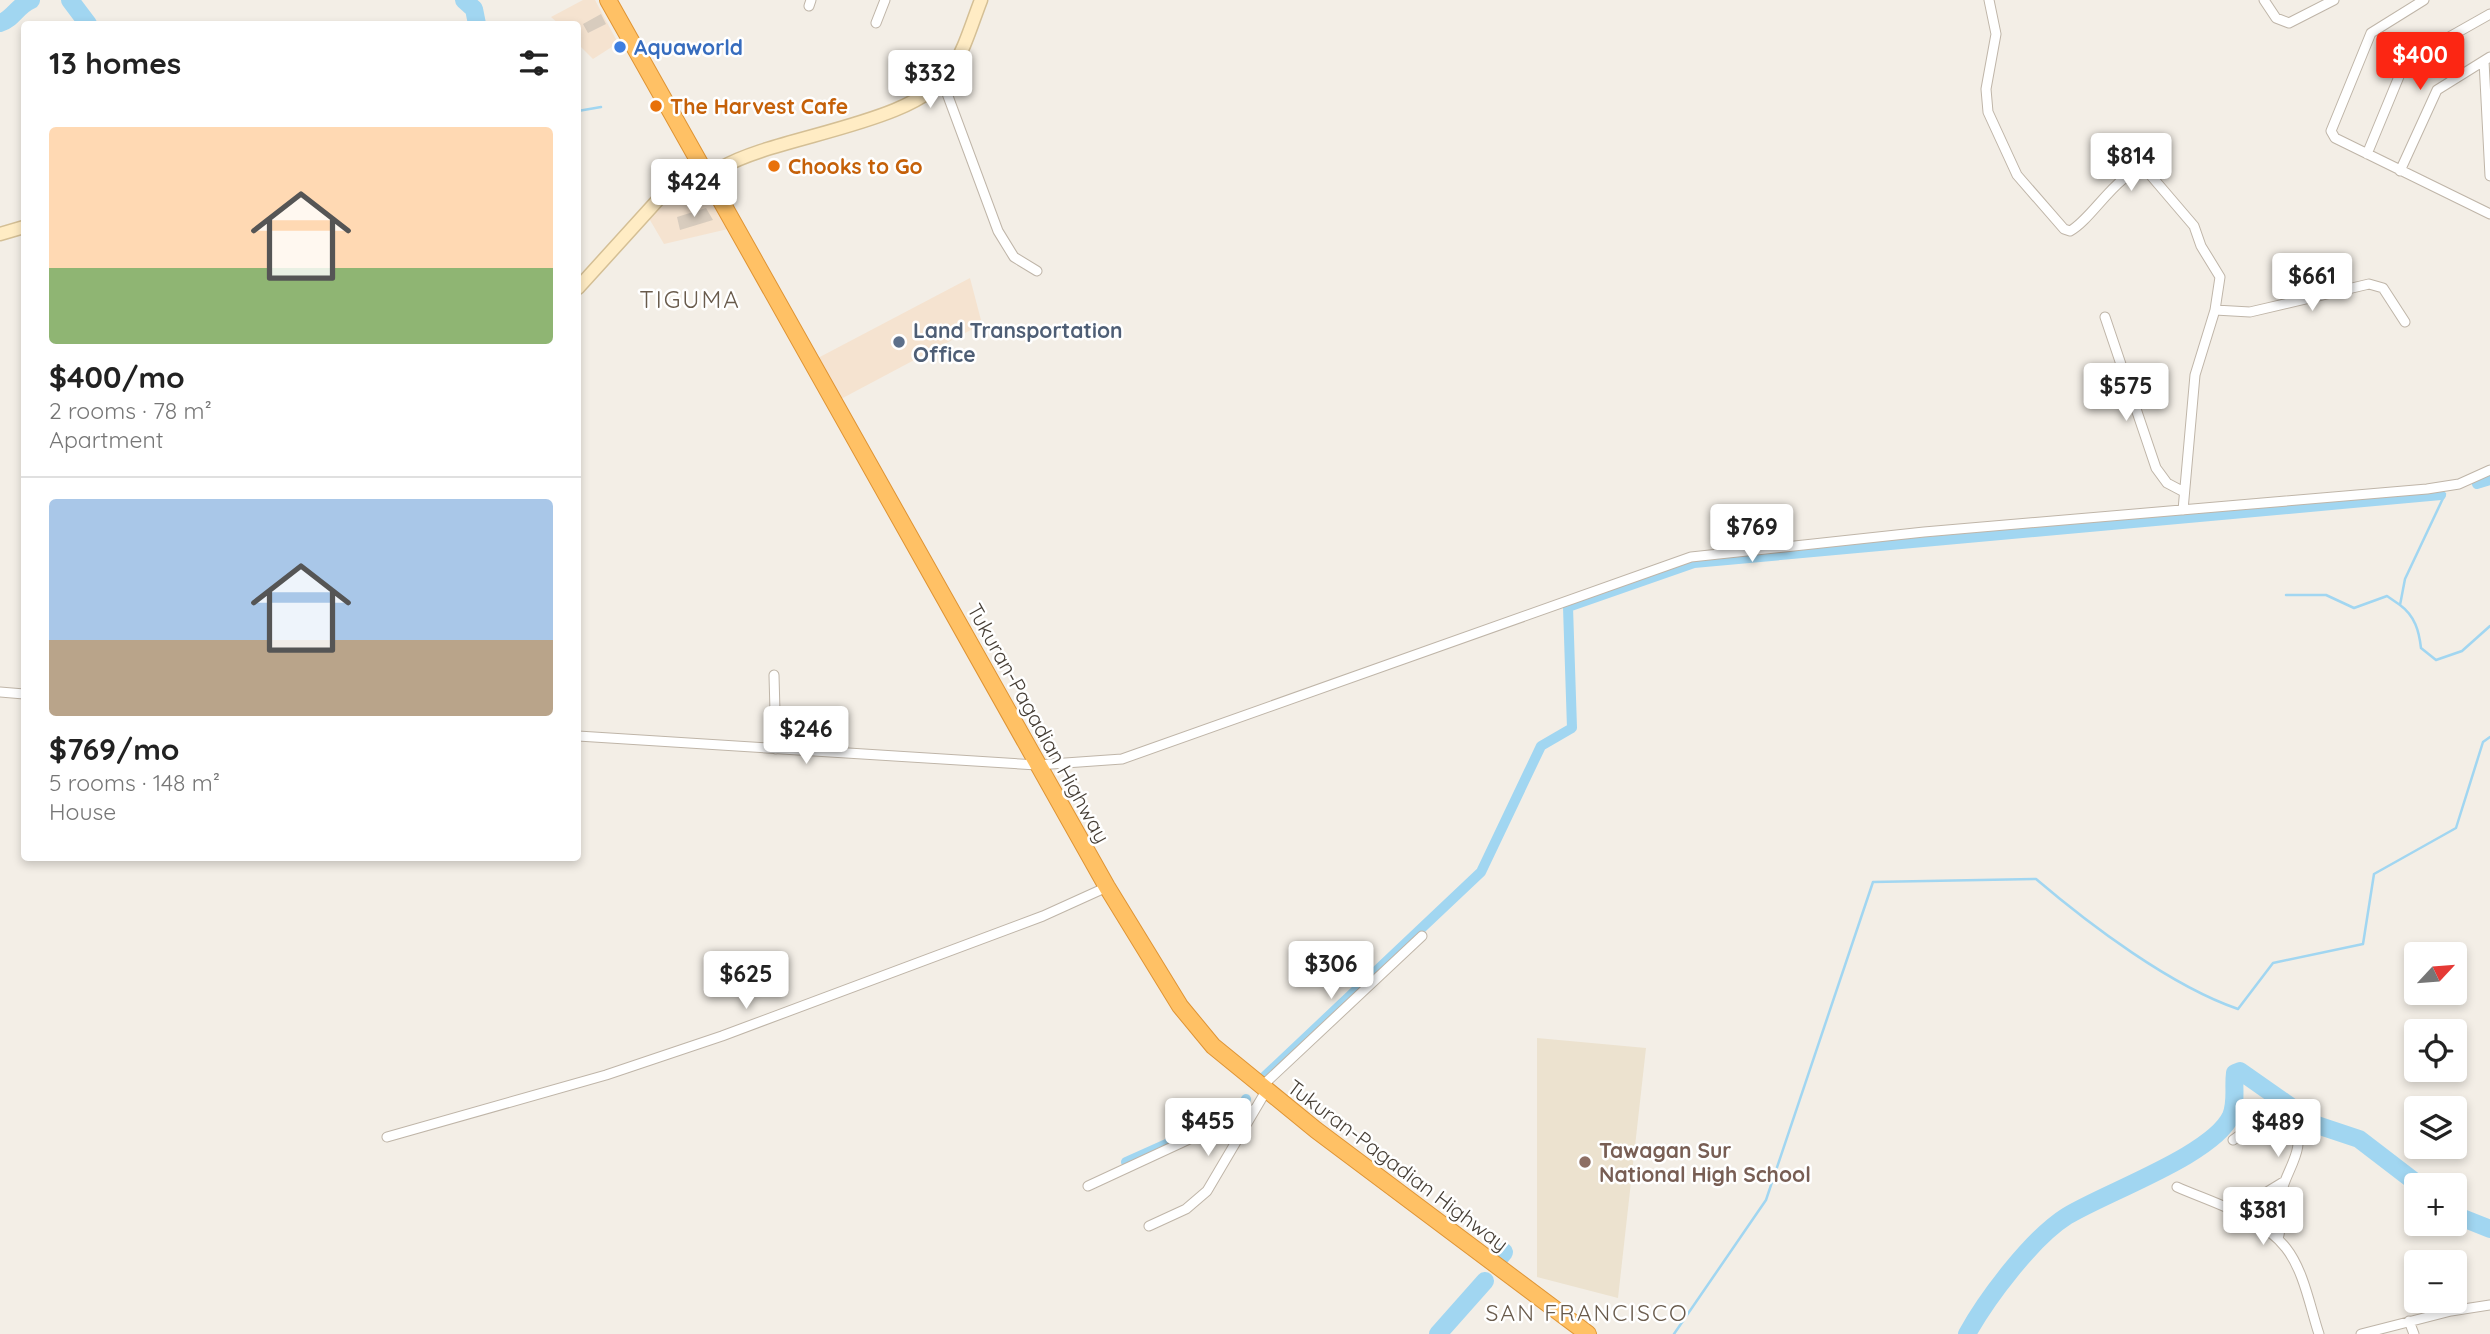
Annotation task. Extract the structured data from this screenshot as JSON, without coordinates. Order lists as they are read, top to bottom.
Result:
{
  "streets": {
    "highway": ["Tukuran-Pagadian Highway"]
  },
  "districts": ["TIGUMA", "SAN FRANCISCO"],
  "places": [
    "Aquaworld",
    "The Harvest Cafe",
    "Chooks to Go",
    "Land Transportation Office",
    "Tawagan Sur National High School"
  ],
  "north": "top right",
  "page": {
    "heading": "13 homes",
    "price": [
      "$400",
      "$332",
      "$814",
      "$424",
      "$661",
      "$575",
      "$769",
      "$246",
      "$306",
      "$625",
      "$455",
      "$489",
      "$381"
    ],
    "list": [
      {
        "name": "$400/mo",
        "note": "2 rooms · 78 m² · Apartment"
      },
      {
        "name": "$769/mo",
        "note": "5 rooms · 148 m² · House"
      }
    ],
    "map_buttons": ["+", "−"]
  }
}
